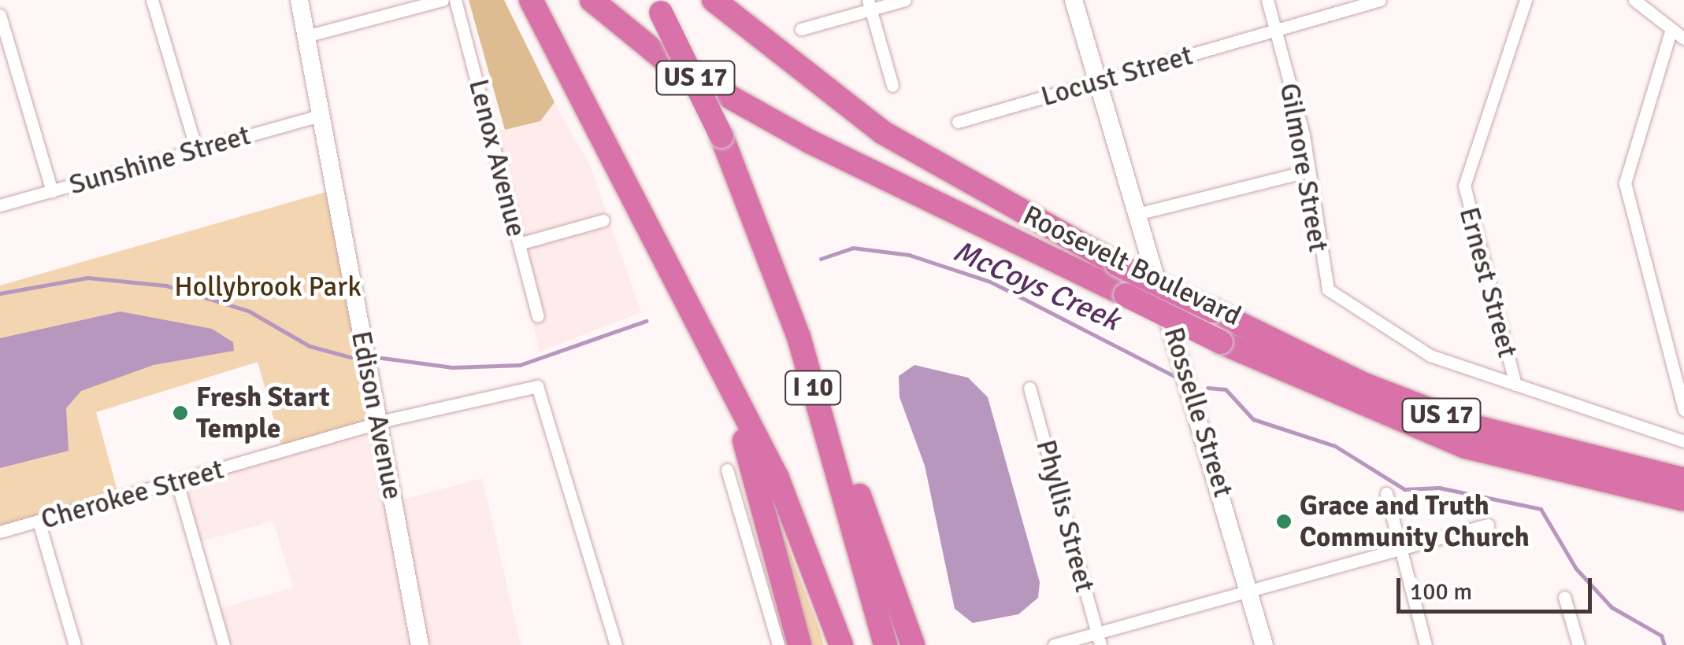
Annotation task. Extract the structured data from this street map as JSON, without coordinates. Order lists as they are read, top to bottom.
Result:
{
  "streets": {
    "highway": ["US 17", "Roosevelt Boulevard", "I 10"],
    "street": [
      "Locust Street",
      "Lenox Avenue",
      "Sunshine Street",
      "Gilmore Street",
      "Ernest Street",
      "Rosselle Street",
      "Edison Avenue",
      "Cherokee Street",
      "Phyllis Street"
    ]
  },
  "crossings": [
    ["Locust Street", "Gilmore Street"],
    ["Locust Street", "Rosselle Street"],
    ["Sunshine Street", "Edison Avenue"],
    ["Gilmore Street", "Ernest Street"],
    ["Edison Avenue", "Cherokee Street"]
  ],
  "water": ["McCoys Creek"],
  "parks": ["Hollybrook Park"],
  "places": ["Fresh Start Temple", "Grace and Truth Community Church"],
  "scale_bar": "100 m"
}
